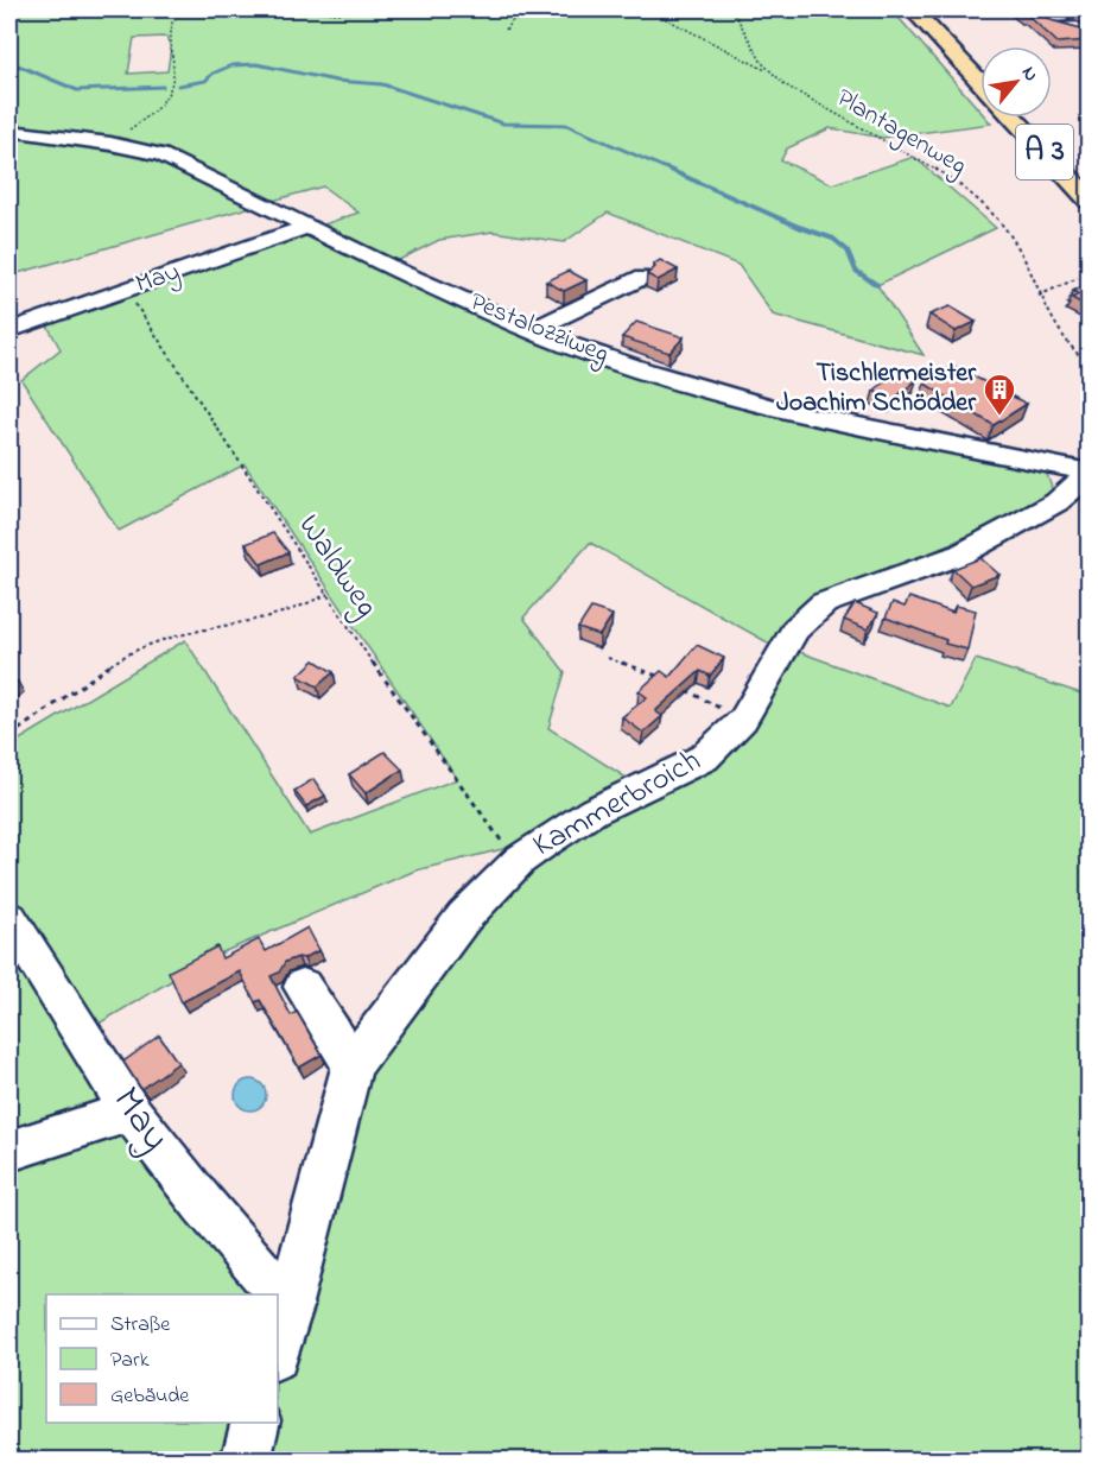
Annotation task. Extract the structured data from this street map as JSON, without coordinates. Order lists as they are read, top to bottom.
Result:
{
  "streets": {
    "highway": ["A 3"],
    "street": ["May", "Pestalozziweg", "Kammerbroich"],
    "path": ["Plantagenweg", "Waldweg"]
  },
  "crossings": [
    ["May", "Pestalozziweg"],
    ["May", "Waldweg"],
    ["May", "Kammerbroich"],
    ["Pestalozziweg", "Kammerbroich"],
    ["Waldweg", "Kammerbroich"]
  ],
  "places": {
    "building": ["Tischlermeister Joachim Schödder"]
  },
  "legend": ["Straße", "Park", "Gebäude"],
  "north": "top right"
}
